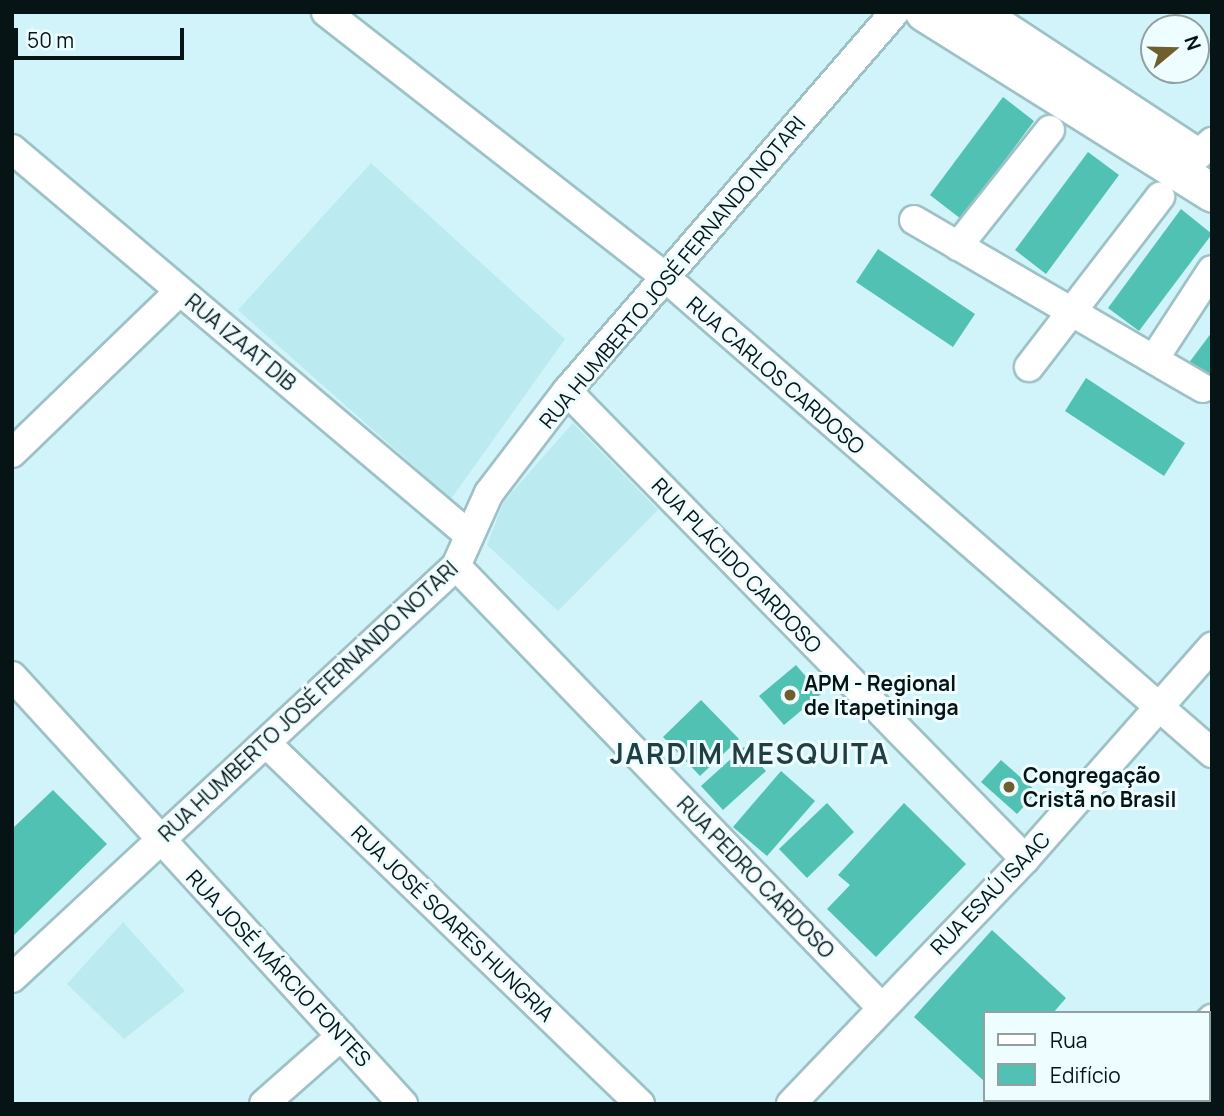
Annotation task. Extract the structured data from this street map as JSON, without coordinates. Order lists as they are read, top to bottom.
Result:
{
  "streets": {
    "street": [
      "RUA HUMBERTO JOSÉ FERNANDO NOTARI",
      "RUA IZAAT DIB",
      "RUA CARLOS CARDOSO",
      "RUA PLÁCIDO CARDOSO",
      "RUA PEDRO CARDOSO",
      "RUA ESAÚ ISAAC",
      "RUA JOSÉ SOARES HUNGRIA",
      "RUA JOSÉ MÁRCIO FONTES"
    ]
  },
  "crossings": [
    ["RUA HUMBERTO JOSÉ FERNANDO NOTARI", "RUA IZAAT DIB"],
    ["RUA HUMBERTO JOSÉ FERNANDO NOTARI", "RUA CARLOS CARDOSO"],
    ["RUA HUMBERTO JOSÉ FERNANDO NOTARI", "RUA PLÁCIDO CARDOSO"],
    ["RUA HUMBERTO JOSÉ FERNANDO NOTARI", "RUA PEDRO CARDOSO"],
    ["RUA HUMBERTO JOSÉ FERNANDO NOTARI", "RUA JOSÉ SOARES HUNGRIA"],
    ["RUA HUMBERTO JOSÉ FERNANDO NOTARI", "RUA JOSÉ MÁRCIO FONTES"],
    ["RUA CARLOS CARDOSO", "RUA ESAÚ ISAAC"],
    ["RUA PLÁCIDO CARDOSO", "RUA ESAÚ ISAAC"],
    ["RUA PEDRO CARDOSO", "RUA ESAÚ ISAAC"]
  ],
  "districts": ["JARDIM MESQUITA"],
  "places": ["APM - Regional de Itapetininga", "Congregação Cristã no Brasil"],
  "legend": ["Rua", "Edifício"],
  "scale_bar": "50 m",
  "north": "right"
}
